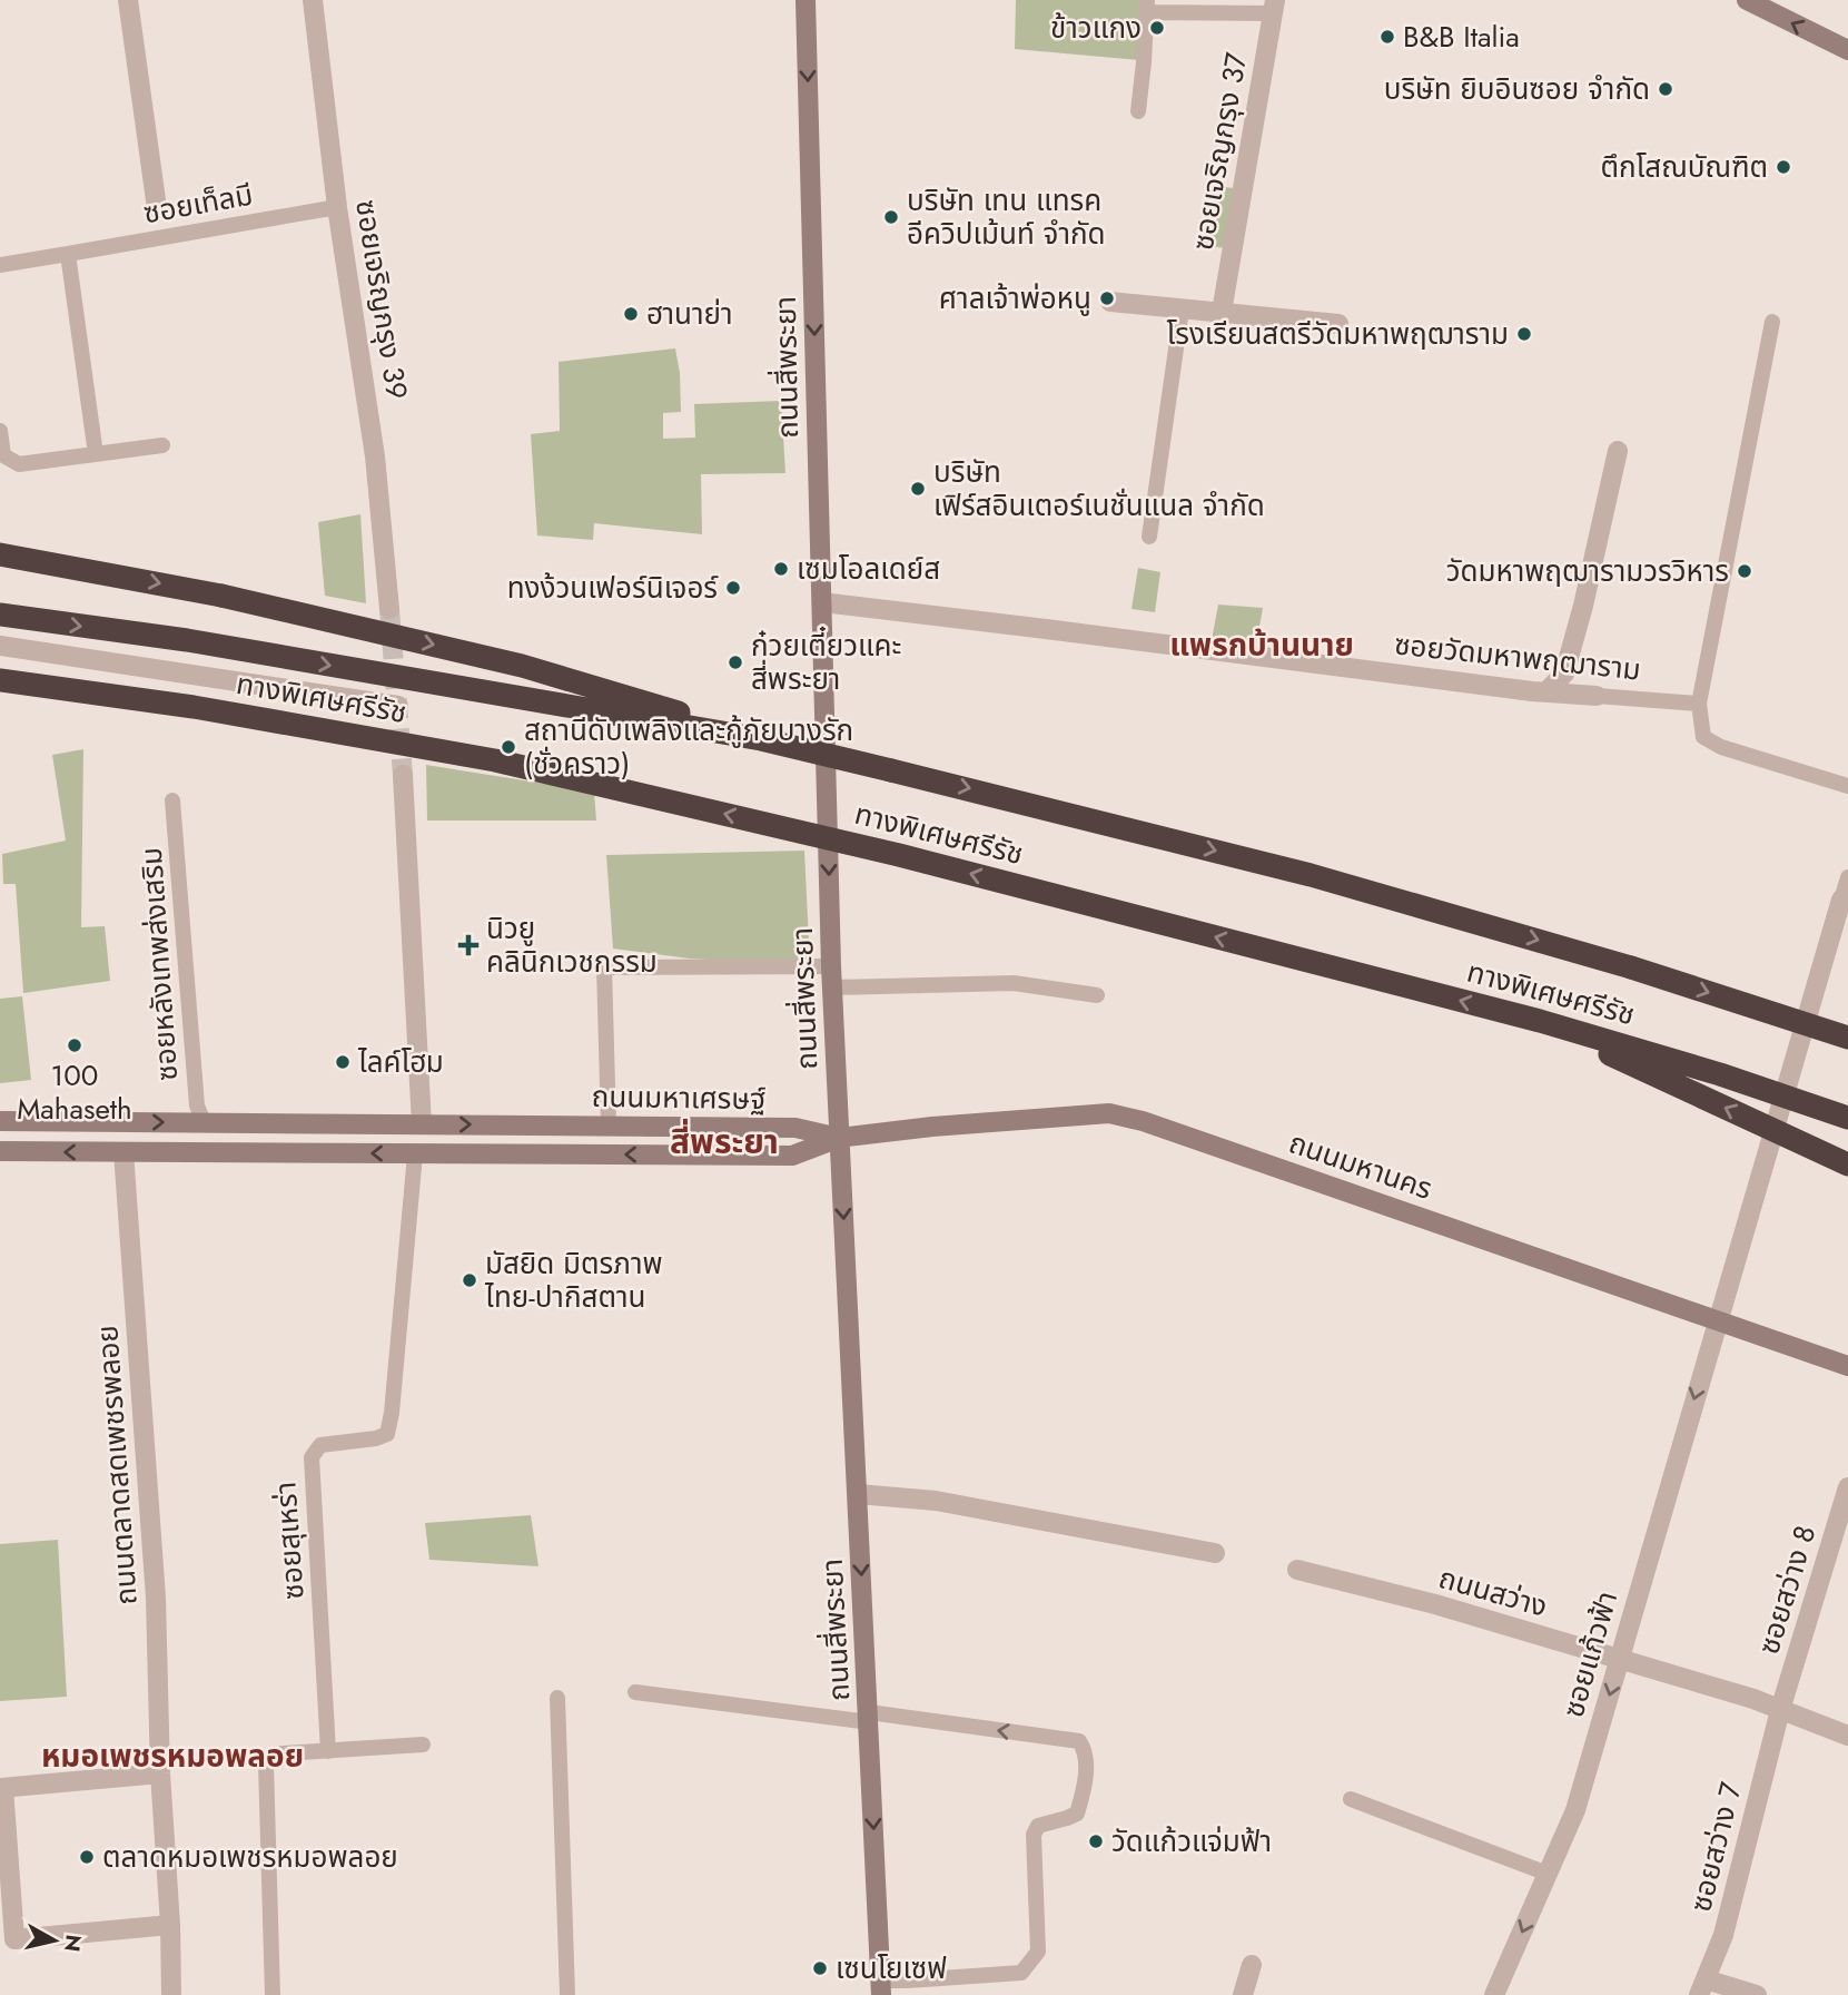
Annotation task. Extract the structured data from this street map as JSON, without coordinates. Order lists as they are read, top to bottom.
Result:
{
  "streets": {
    "highway": ["ทางพิเศษศรีรัช"],
    "main road": ["ถนนสี่พระยา", "ถนนมหาเศรษฐ์", "ถนนมหานคร"],
    "street": [
      "ซอยเจริญกรุง 37",
      "ซอยเจริญกรุง 39",
      "ซอยวัดมหาพฤฒาราม",
      "ถนนตลาดสดเพชรพลอย",
      "ซอยสว่าง 8",
      "ถนนสว่าง",
      "ซอยแก้วฟ้า",
      "ซอยสว่าง 7"
    ],
    "lane": ["ซอยเท็ลมี", "ซอยหลังเทพส่งเสริม", "ซอยสุเหร่า"]
  },
  "crossings": [
    ["ซอยเท็ลมี", "ซอยเจริญกรุง 39"],
    ["ถนนสี่พระยา", "ซอยวัดมหาพฤฒาราม"],
    ["ถนนสี่พระยา", "ถนนมหาเศรษฐ์"],
    ["ถนนสี่พระยา", "ถนนมหานคร"],
    ["ซอยหลังเทพส่งเสริม", "ถนนมหาเศรษฐ์"],
    ["ถนนมหาเศรษฐ์", "ถนนมหานคร"],
    ["ถนนมหาเศรษฐ์", "ถนนตลาดสดเพชรพลอย"],
    ["ถนนมหาเศรษฐ์", "ซอยสุเหร่า"],
    ["ถนนมหานคร", "ซอยแก้วฟ้า"],
    ["ซอยสว่าง 8", "ถนนสว่าง"],
    ["ซอยสว่าง 8", "ซอยสว่าง 7"],
    ["ถนนสว่าง", "ซอยแก้วฟ้า"],
    ["ถนนสว่าง", "ซอยสว่าง 7"]
  ],
  "one_way": ["ถนนสี่พระยา", "ซอยแก้วฟ้า"],
  "districts": ["แพรกบ้านนาย", "สี่พระยา", "หมอเพชรหมอพลอย"],
  "places": {
    "other": [
      "ข้าวแกง",
      "B&B Italia",
      "บริษัท ยิบอินซอย จำกัด",
      "ตึกโสณบัณฑิต",
      "บริษัท เทน แทรค อีควิปเม้นท์ จำกัด",
      "ศาลเจ้าพ่อหนู",
      "ฮานาย่า",
      "โรงเรียนสตรีวัดมหาพฤฒาราม",
      "บริษัท เฟิร์สอินเตอร์เนชั่นแนล จำกัด",
      "เซมโอลเดย์ส",
      "วัดมหาพฤฒารามวรวิหาร",
      "ทงง้วนเฟอร์นิเจอร์",
      "ก๋วยเตี๋ยวแคะ สี่พระยา",
      "สถานีดับเพลิงและกู้ภัยบางรัก (ชั่วคราว)",
      "100 Mahaseth",
      "ไลค์โฮม",
      "มัสยิด มิตรภาพ ไทย-ปากิสตาน",
      "วัดแก้วแจ่มฟ้า",
      "ตลาดหมอเพชรหมอพลอย",
      "เซนโยเซฟ"
    ],
    "health": ["นิวยู คลินิกเวชกรรม"]
  },
  "north": "right"
}
